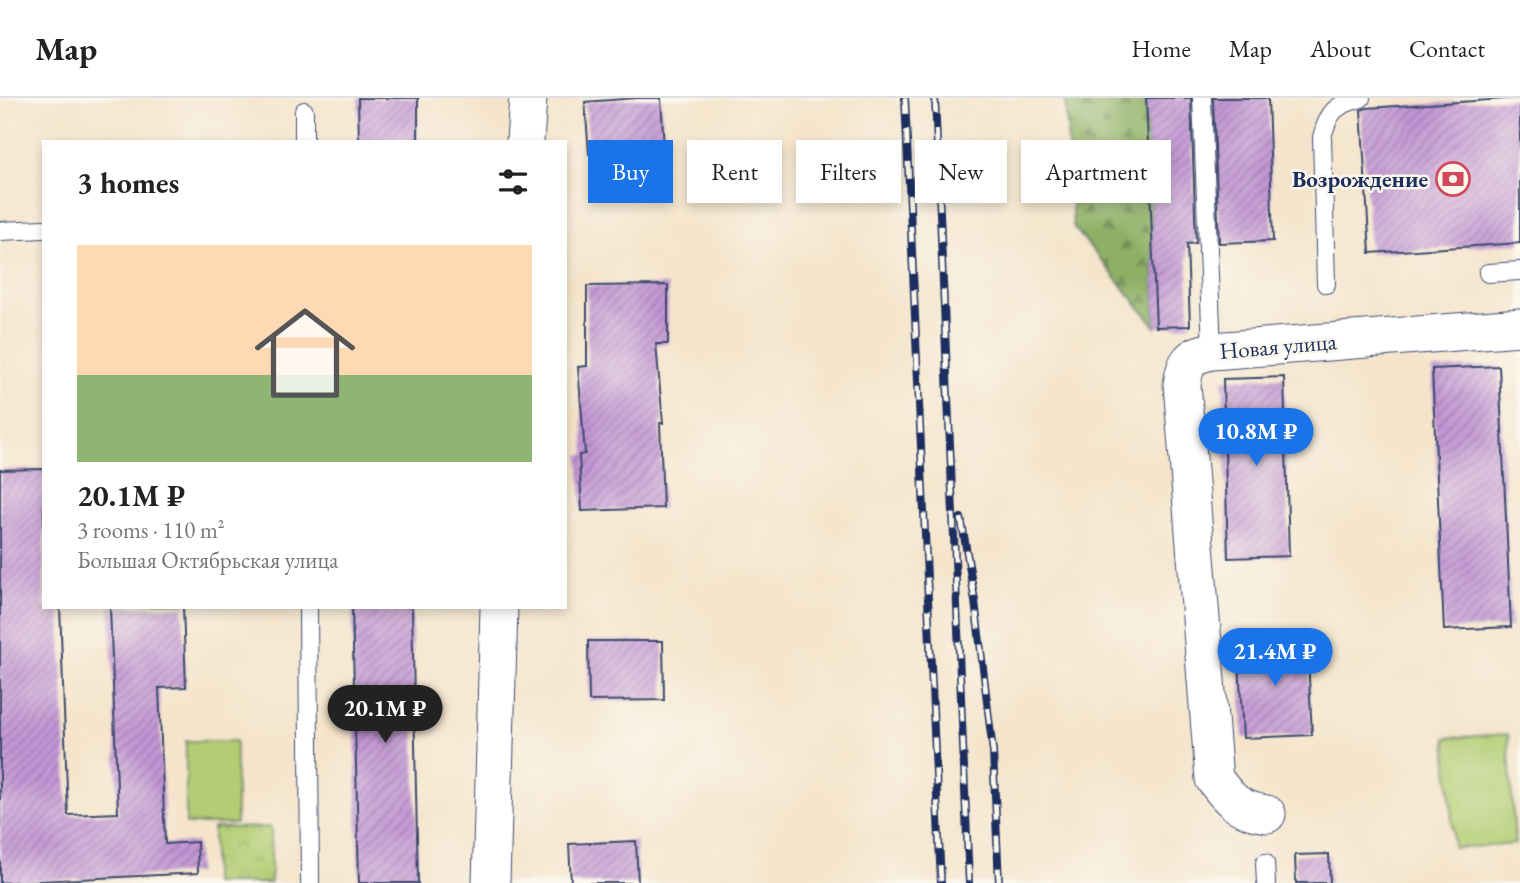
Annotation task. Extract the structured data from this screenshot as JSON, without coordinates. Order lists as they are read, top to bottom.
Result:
{
  "streets": {
    "street": ["Новая улица"]
  },
  "places": {
    "bank": ["Возрождение"]
  },
  "page": {
    "header": "Map",
    "nav": [
      "Home",
      "Map",
      "About",
      "Contact"
    ],
    "chip": [
      "Buy",
      "Rent",
      "Filters",
      "New",
      "Apartment"
    ],
    "heading": "3 homes",
    "list": [
      {
        "name": "20.1M ₽",
        "note": "3 rooms · 110 m² · Большая Октябрьская улица"
      }
    ],
    "price": ["10.8M ₽", "21.4M ₽", "20.1M ₽"]
  }
}
